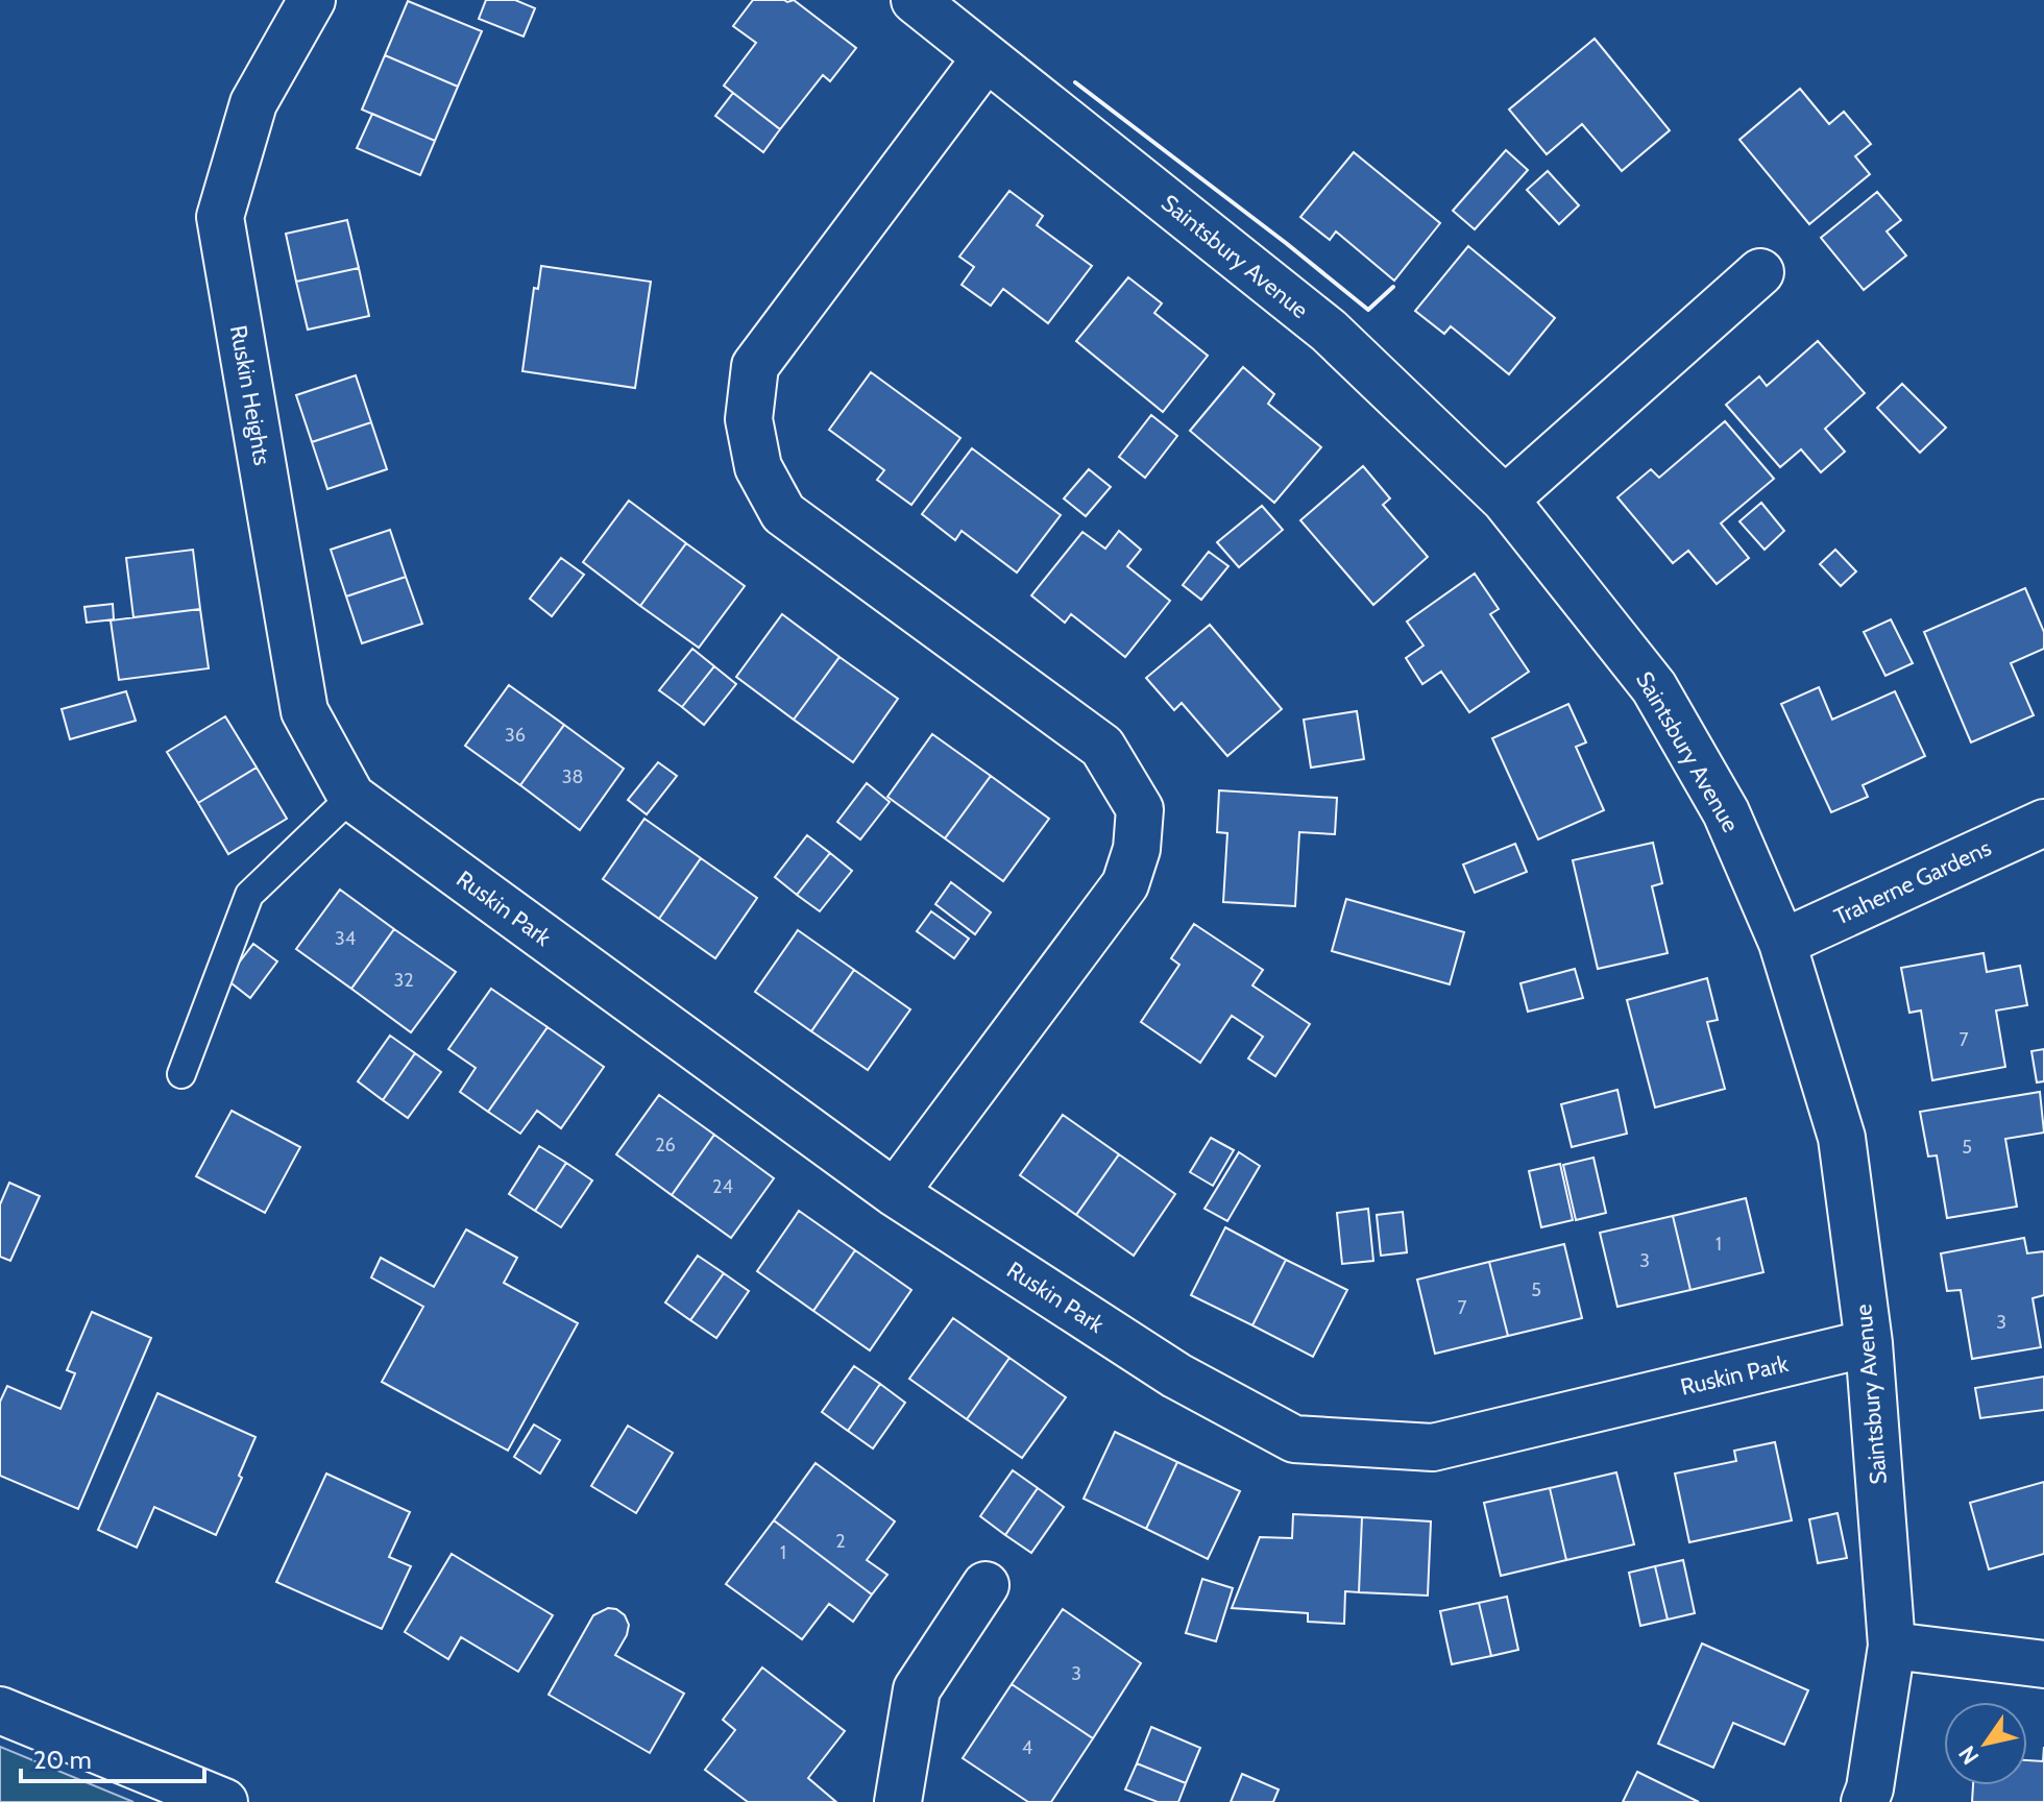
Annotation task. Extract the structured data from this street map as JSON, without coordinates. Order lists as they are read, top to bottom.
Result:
{
  "streets": {
    "street": [
      "Saintsbury Avenue",
      "Ruskin Heights",
      "Traherne Gardens",
      "Ruskin Park"
    ]
  },
  "crossings": [
    ["Saintsbury Avenue", "Traherne Gardens"],
    ["Saintsbury Avenue", "Ruskin Park"],
    ["Ruskin Heights", "Ruskin Park"]
  ],
  "house_numbers": [
    "36",
    "38",
    "34",
    "32",
    "7",
    "26",
    "5",
    "24",
    "1",
    "3",
    "5",
    "7",
    "3",
    "2",
    "1",
    "3",
    "4"
  ],
  "scale_bar": "20 m",
  "north": "bottom left"
}
